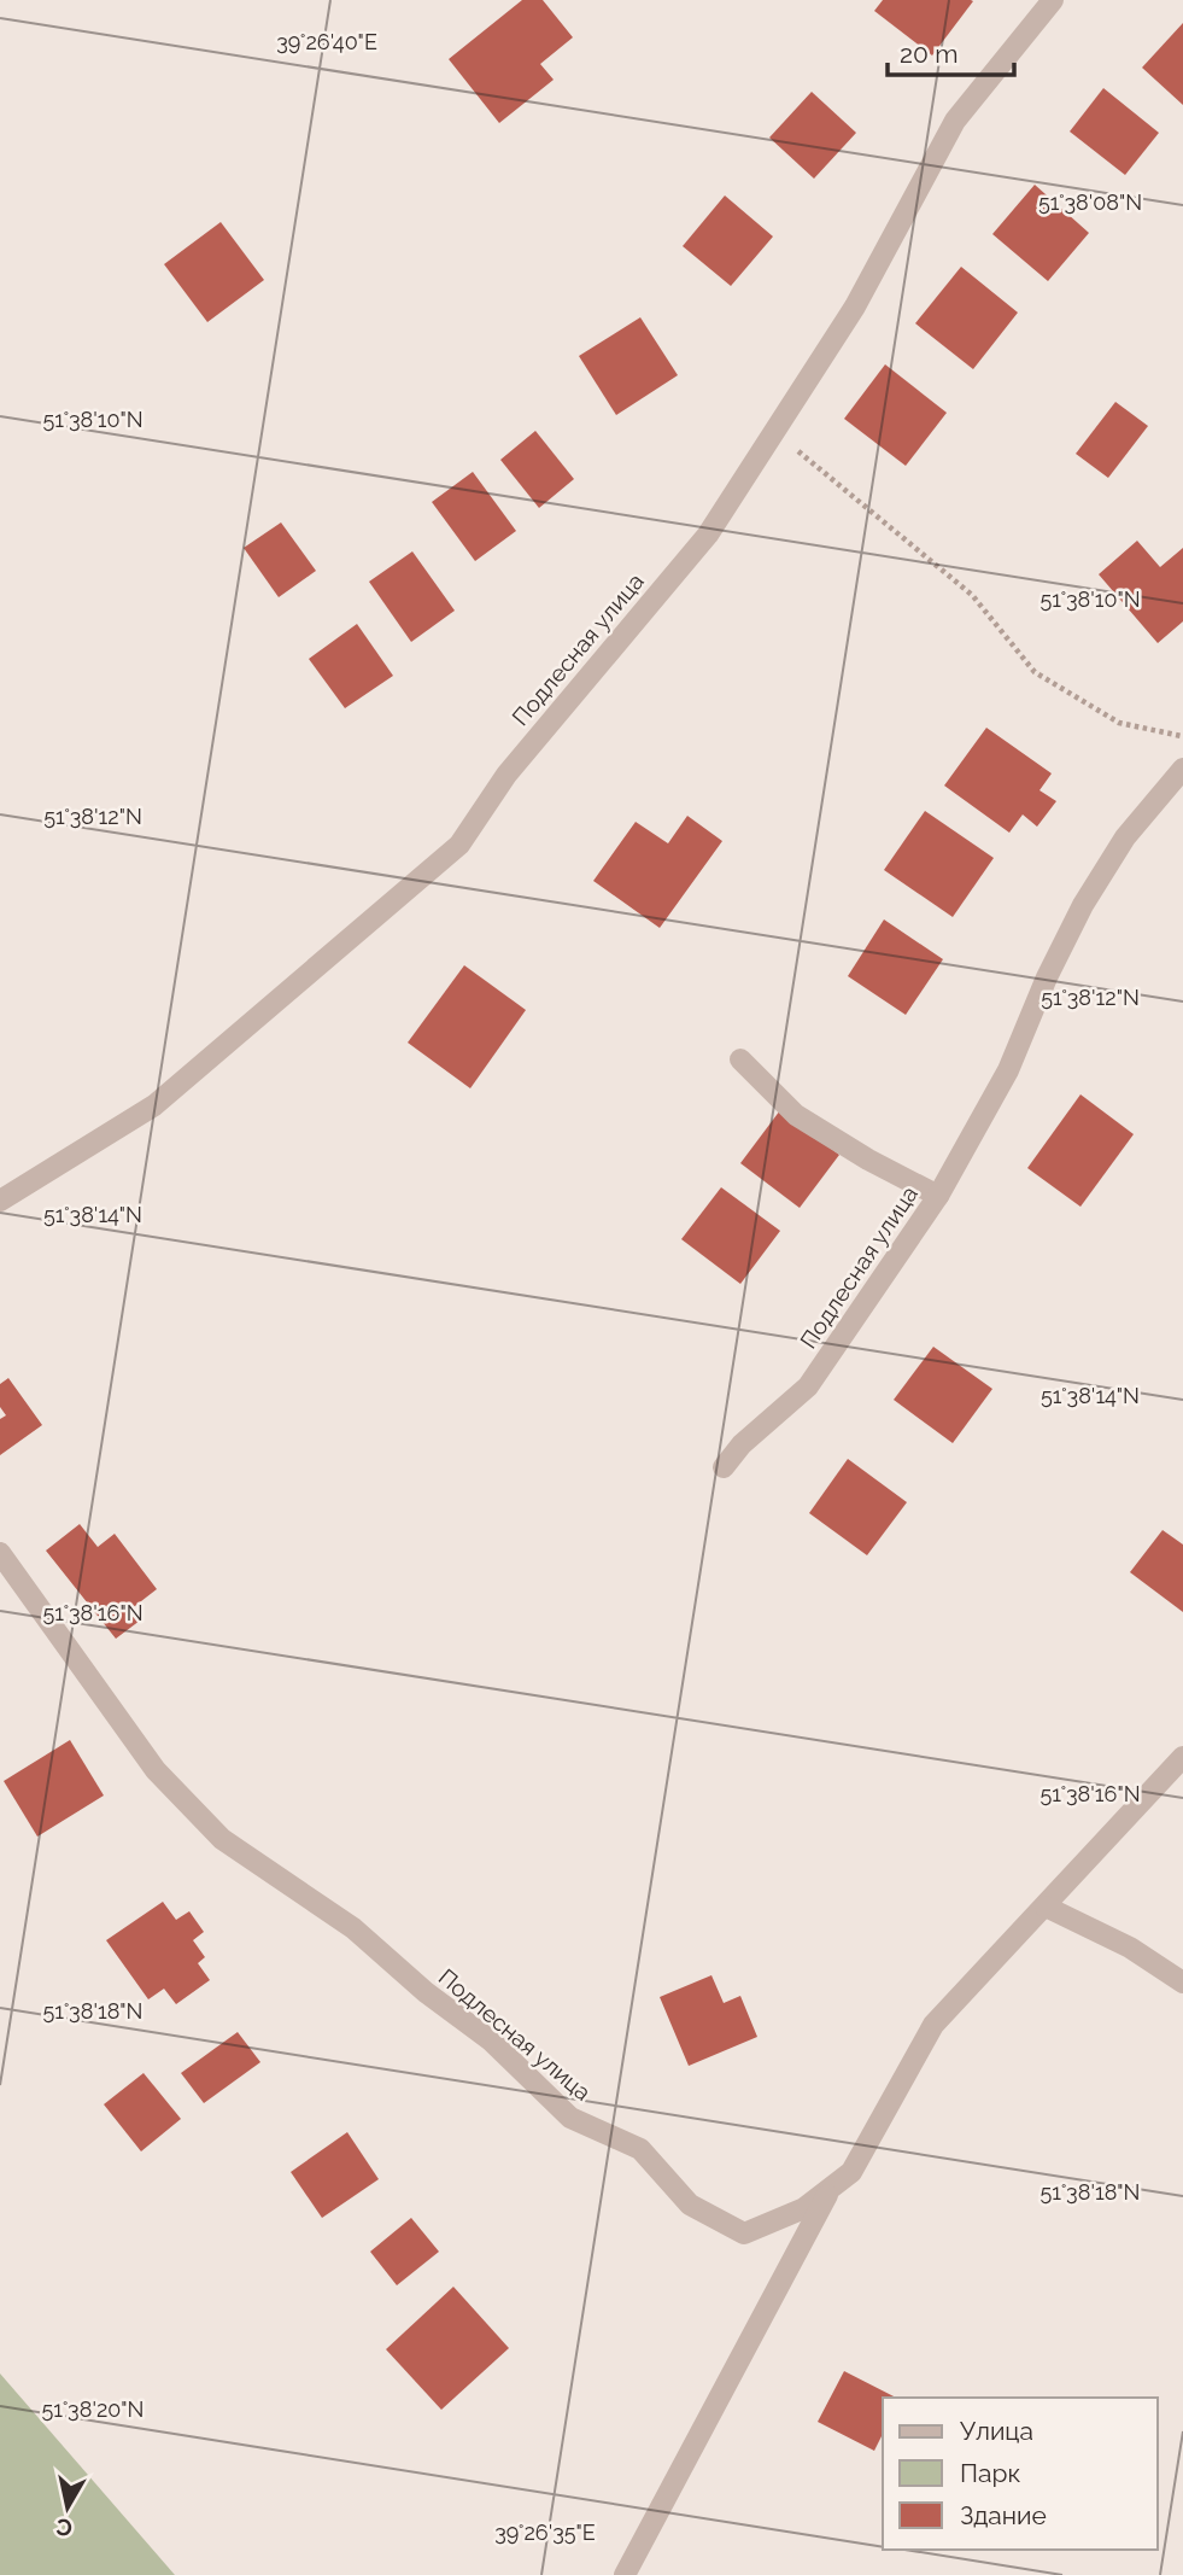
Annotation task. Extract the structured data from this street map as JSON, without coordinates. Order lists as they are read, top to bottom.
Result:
{
  "streets": {
    "street": ["Подлесная улица"]
  },
  "legend": ["Улица", "Парк", "Здание"],
  "scale_bar": "20 m",
  "north": "bottom",
  "coordinates": [
    "39°26'40\"E",
    "51°38'08\"N",
    "51°38'10\"N",
    "51°38'12\"N",
    "51°38'14\"N",
    "51°38'16\"N",
    "51°38'18\"N",
    "51°38'20\"N",
    "39°26'35\"E"
  ]
}
